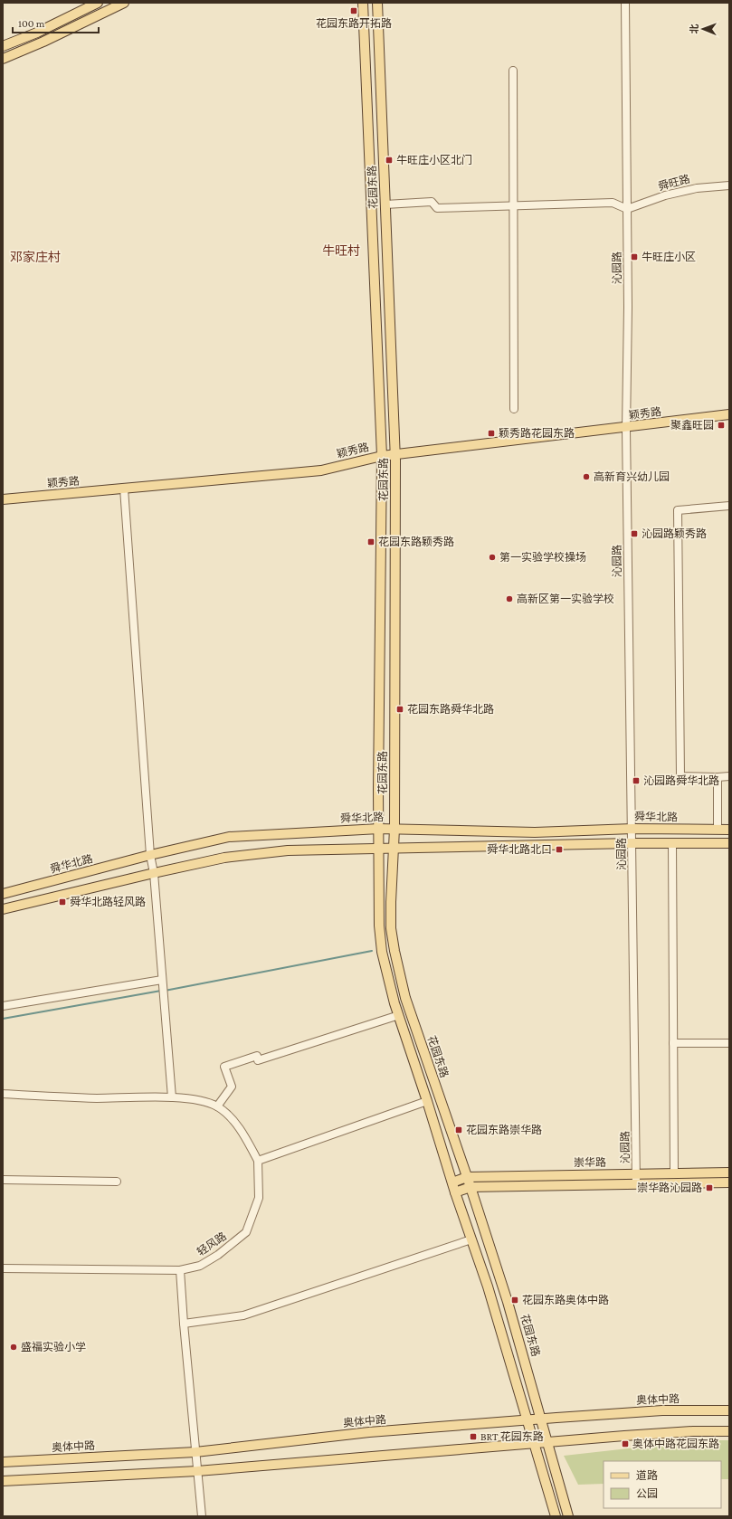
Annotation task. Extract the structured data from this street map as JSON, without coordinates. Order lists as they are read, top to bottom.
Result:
{
  "streets": {
    "main road": [
      "花园东路",
      "颖秀路",
      "舜华北路",
      "崇华路",
      "奥体中路"
    ],
    "street": ["舜旺路", "沁园路", "轻风路"]
  },
  "crossings": [
    ["舜旺路", "沁园路"],
    ["花园东路", "颖秀路"],
    ["花园东路", "舜华北路"],
    ["花园东路", "崇华路"],
    ["花园东路", "奥体中路"],
    ["沁园路", "颖秀路"],
    ["沁园路", "舜华北路"],
    ["沁园路", "崇华路"]
  ],
  "districts": ["牛旺村", "邓家庄村"],
  "places": {
    "transit": [
      "花园东路开拓路",
      "牛旺庄小区北门",
      "牛旺庄小区",
      "聚鑫旺园",
      "颖秀路花园东路",
      "沁园路颖秀路",
      "花园东路颖秀路",
      "花园东路舜华北路",
      "沁园路舜华北路",
      "舜华北路北口",
      "舜华北路轻风路",
      "花园东路崇华路",
      "崇华路沁园路",
      "花园东路奥体中路",
      "BRT 花园东路",
      "奥体中路花园东路"
    ],
    "other": [
      "高新育兴幼儿园",
      "第一实验学校操场",
      "高新区第一实验学校",
      "盛福实验小学"
    ]
  },
  "legend": ["道路", "公园"],
  "scale_bar": "100 m",
  "north": "left"
}
